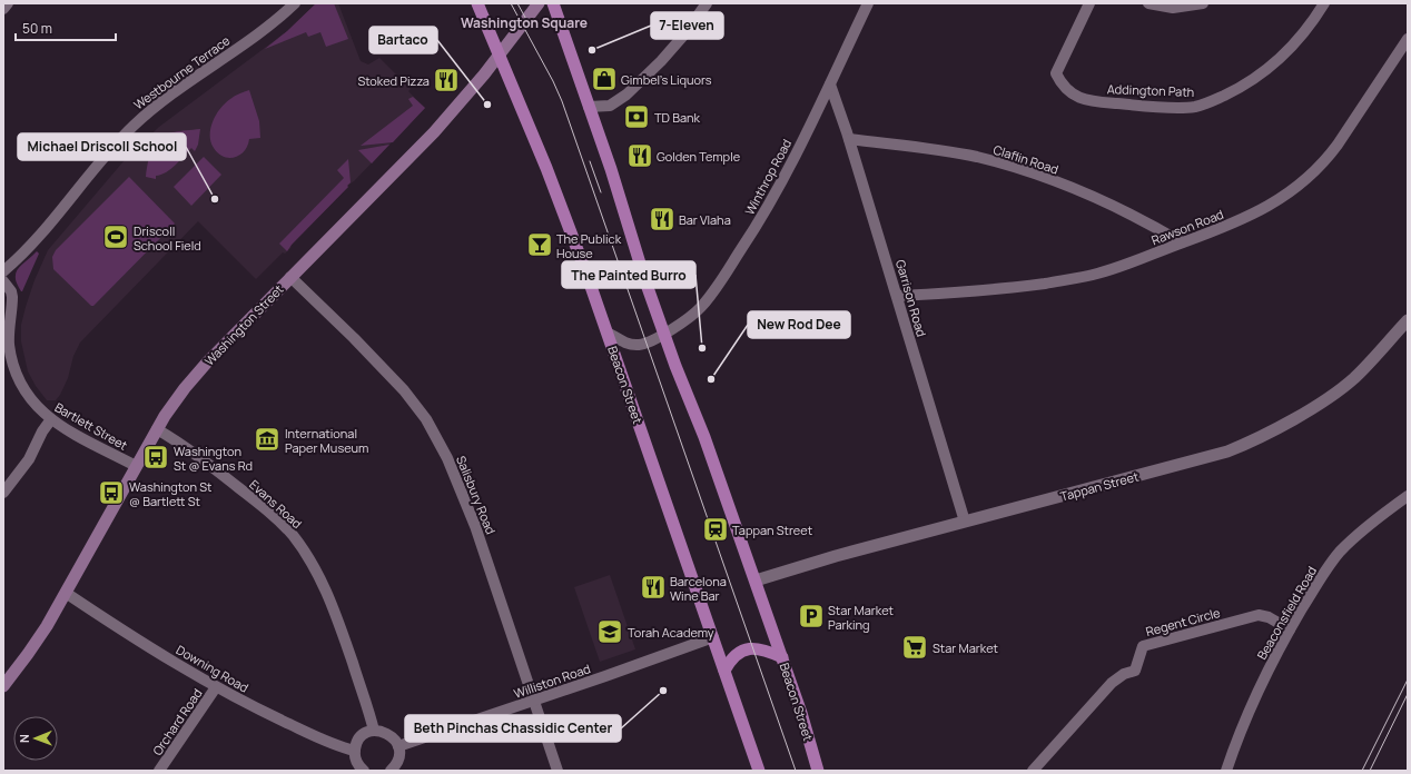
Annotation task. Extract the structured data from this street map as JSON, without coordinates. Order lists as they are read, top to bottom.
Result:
{
  "streets": {
    "main road": ["Washington Street", "Beacon Street"],
    "street": [
      "Westbourne Terrace",
      "Addington Path",
      "Claflin Road",
      "Winthrop Road",
      "Rawson Road",
      "Garrison Road",
      "Bartlett Street",
      "Tappan Street",
      "Salisbury Road",
      "Evans Road",
      "Beaconsfield Road",
      "Regent Circle",
      "Downing Road",
      "Williston Road",
      "Orchard Road"
    ]
  },
  "crossings": [
    ["Claflin Road", "Rawson Road"],
    ["Claflin Road", "Garrison Road"],
    ["Winthrop Road", "Garrison Road"],
    ["Winthrop Road", "Beacon Street"],
    ["Rawson Road", "Garrison Road"],
    ["Garrison Road", "Tappan Street"],
    ["Washington Street", "Beacon Street"],
    ["Washington Street", "Bartlett Street"],
    ["Washington Street", "Salisbury Road"],
    ["Washington Street", "Evans Road"],
    ["Washington Street", "Downing Road"],
    ["Beacon Street", "Tappan Street"],
    ["Beacon Street", "Williston Road"],
    ["Salisbury Road", "Williston Road"],
    ["Beaconsfield Road", "Regent Circle"],
    ["Downing Road", "Orchard Road"]
  ],
  "districts": ["Washington Square"],
  "places": {
    "other": [
      "7-Eleven",
      "Bartaco",
      "Michael Driscoll School",
      "The Painted Burro",
      "New Rod Dee",
      "Beth Pinchas Chassidic Center"
    ],
    "shop": ["Gimbel's Liquors"],
    "restaurant": [
      "Stoked Pizza",
      "Golden Temple",
      "Bar Vlaha",
      "Barcelona Wine Bar"
    ],
    "bank": ["TD Bank"],
    "sports": ["Driscoll School Field"],
    "bar": ["The Publick House"],
    "museum": ["International Paper Museum"],
    "bus stop": ["Washington St @ Evans Rd", "Washington St @ Bartlett St"],
    "station": ["Tappan Street"],
    "parking": ["Star Market Parking"],
    "school or university": ["Torah Academy"],
    "supermarket": ["Star Market"]
  },
  "scale_bar": "50 m",
  "north": "left"
}
